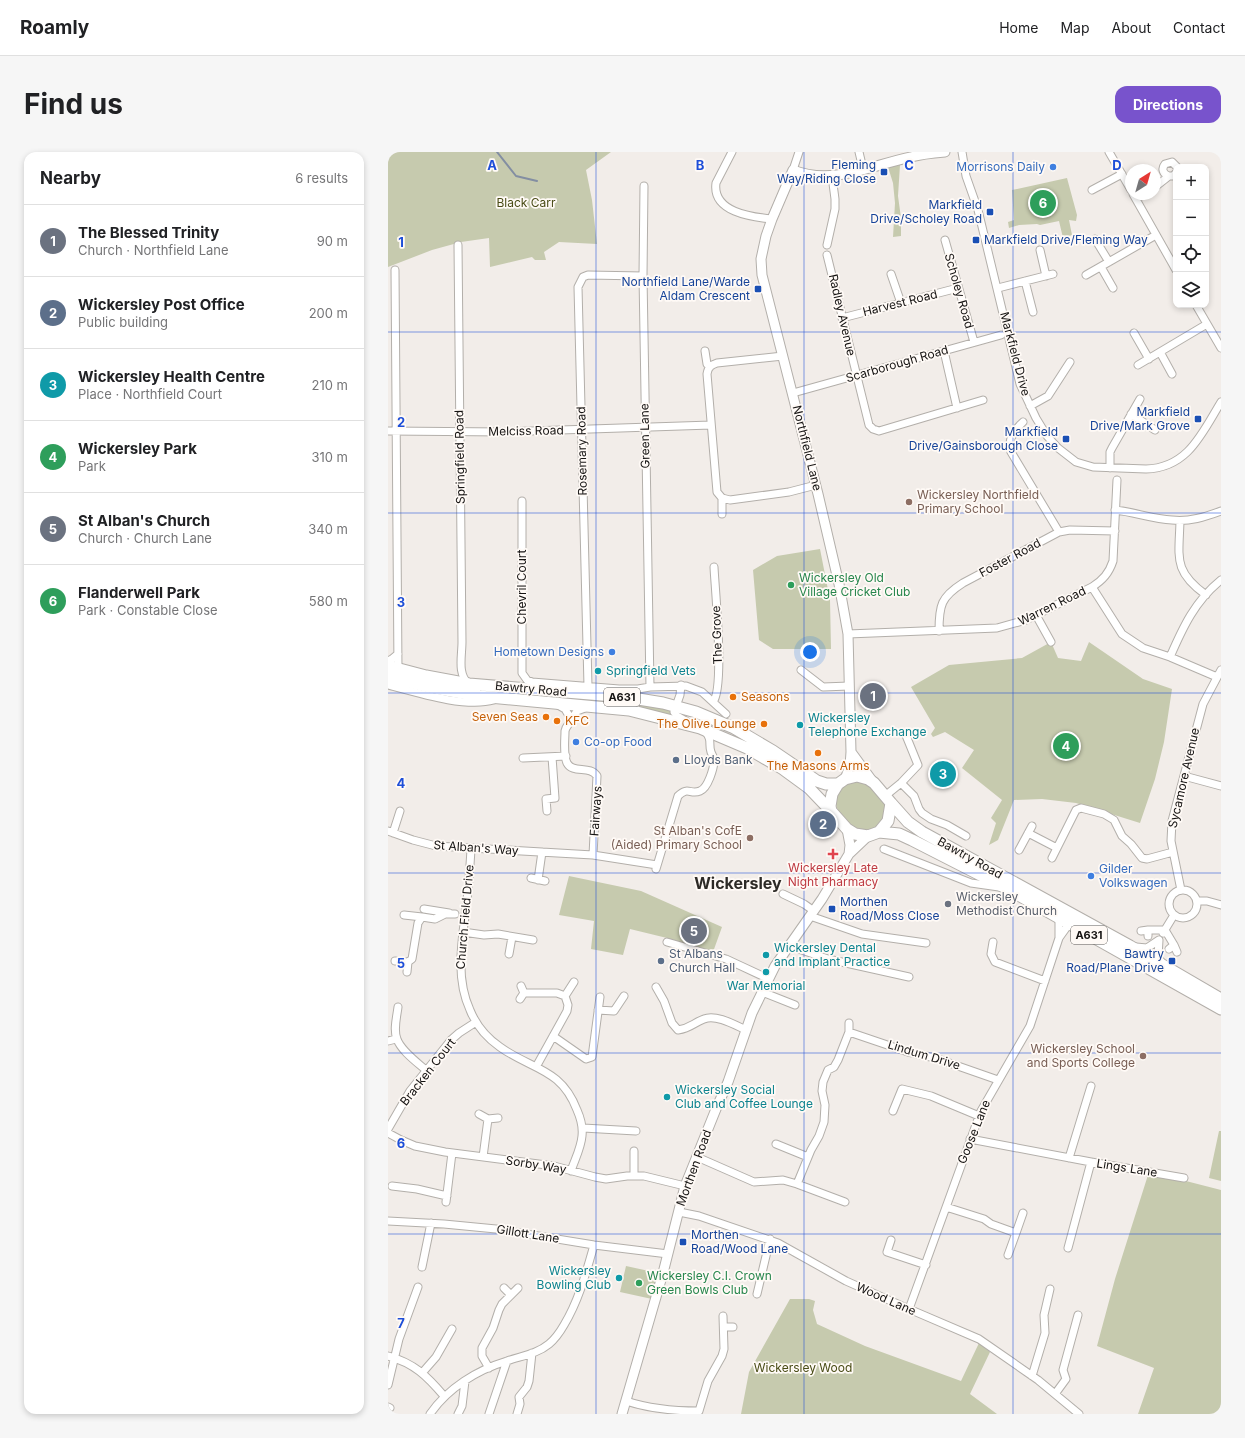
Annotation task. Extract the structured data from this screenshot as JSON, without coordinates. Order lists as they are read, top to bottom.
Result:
{
  "streets": {
    "main road": ["Bawtry Road", "A631"],
    "street": [
      "Scholey Road",
      "Harvest Road",
      "Radley Avenue",
      "Markfield Drive",
      "Scarborough Road",
      "Melciss Road",
      "Green Lane",
      "Northfield Lane",
      "Rosemary Road",
      "Springfield Road",
      "Foster Road",
      "Chevril Court",
      "Warren Road",
      "The Grove",
      "Sycamore Avenue",
      "Fairways",
      "St Alban's Way",
      "Church Field Drive",
      "Lindum Drive",
      "Bracken Court",
      "Goose Lane",
      "Sorby Way",
      "Morthen Road",
      "Lings Lane",
      "Gillott Lane",
      "Wood Lane"
    ]
  },
  "crossings": [
    ["Scholey Road", "Harvest Road"],
    ["Scholey Road", "Scarborough Road"],
    ["Harvest Road", "Radley Avenue"],
    ["Radley Avenue", "Scarborough Road"],
    ["Scarborough Road", "Northfield Lane"],
    ["Melciss Road", "Green Lane"],
    ["Melciss Road", "Rosemary Road"],
    ["Melciss Road", "Springfield Road"],
    ["Green Lane", "Rosemary Road"],
    ["Green Lane", "Bawtry Road"],
    ["Northfield Lane", "Warren Road"],
    ["Northfield Lane", "Bawtry Road"],
    ["Northfield Lane", "A631"],
    ["Northfield Lane", "Morthen Road"],
    ["Rosemary Road", "Bawtry Road"],
    ["Springfield Road", "Bawtry Road"],
    ["Foster Road", "Warren Road"],
    ["Chevril Court", "Bawtry Road"],
    ["The Grove", "Bawtry Road"],
    ["Bawtry Road", "A631"],
    ["Bawtry Road", "Goose Lane"],
    ["Bawtry Road", "Morthen Road"],
    ["A631", "Morthen Road"],
    ["Fairways", "St Alban's Way"],
    ["St Alban's Way", "Church Field Drive"],
    ["Church Field Drive", "Bracken Court"],
    ["Church Field Drive", "Sorby Way"],
    ["Lindum Drive", "Goose Lane"],
    ["Goose Lane", "Lings Lane"],
    ["Goose Lane", "Wood Lane"],
    ["Sorby Way", "Morthen Road"],
    ["Morthen Road", "Gillott Lane"],
    ["Morthen Road", "Wood Lane"]
  ],
  "districts": ["Wickersley"],
  "parks": ["Black Carr", "Wickersley Wood"],
  "places": {
    "other": [
      "Morrisons Daily",
      "Wickersley Northfield Primary School",
      "Wickersley Old Village Cricket Club",
      "Hometown Designs",
      "Springfield Vets",
      "Seasons",
      "Seven Seas",
      "KFC",
      "The Olive Lounge",
      "Wickersley Telephone Exchange",
      "Co-op Food",
      "The Masons Arms",
      "Lloyds Bank",
      "St Alban's CofE (Aided) Primary School",
      "Gilder Volkswagen",
      "Wickersley Methodist Church",
      "Wickersley Dental and Implant Practice",
      "St Albans Church Hall",
      "War Memorial",
      "Wickersley School and Sports College",
      "Wickersley Social Club and Coffee Lounge",
      "Wickersley Bowling Club",
      "Wickersley C.I. Crown Green Bowls Club"
    ],
    "transit": [
      "Fleming Way/Riding Close",
      "Markfield Drive/Scholey Road",
      "Markfield Drive/Fleming Way",
      "Northfield Lane/Warde Aldam Crescent",
      "Markfield Drive/Mark Grove",
      "Markfield Drive/Gainsborough Close",
      "Morthen Road/Moss Close",
      "Bawtry Road/Plane Drive",
      "Morthen Road/Wood Lane"
    ],
    "health": ["Wickersley Late Night Pharmacy"]
  },
  "north": "top right",
  "page": {
    "header": "Roamly",
    "nav": [
      "Home",
      "Map",
      "About",
      "Contact"
    ],
    "buttons": "Directions",
    "title": "Find us",
    "heading": ["Nearby", "6 results"],
    "map_buttons": ["+", "−"],
    "pins": [
      "6",
      "1",
      "4",
      "3",
      "2",
      "5"
    ],
    "list": [
      {
        "mark": "1",
        "name": "The Blessed Trinity",
        "note": "Church · Northfield Lane",
        "value": "90 m"
      },
      {
        "mark": "2",
        "name": "Wickersley Post Office",
        "note": "Public building",
        "value": "200 m"
      },
      {
        "mark": "3",
        "name": "Wickersley Health Centre",
        "note": "Place · Northfield Court",
        "value": "210 m"
      },
      {
        "mark": "4",
        "name": "Wickersley Park",
        "note": "Park",
        "value": "310 m"
      },
      {
        "mark": "5",
        "name": "St Alban's Church",
        "note": "Church · Church Lane",
        "value": "340 m"
      },
      {
        "mark": "6",
        "name": "Flanderwell Park",
        "note": "Park · Constable Close",
        "value": "580 m"
      }
    ]
  },
  "grid": {
    "columns": [
      "A",
      "B",
      "C",
      "D"
    ],
    "rows": [
      "1",
      "2",
      "3",
      "4",
      "5",
      "6",
      "7"
    ]
  }
}
